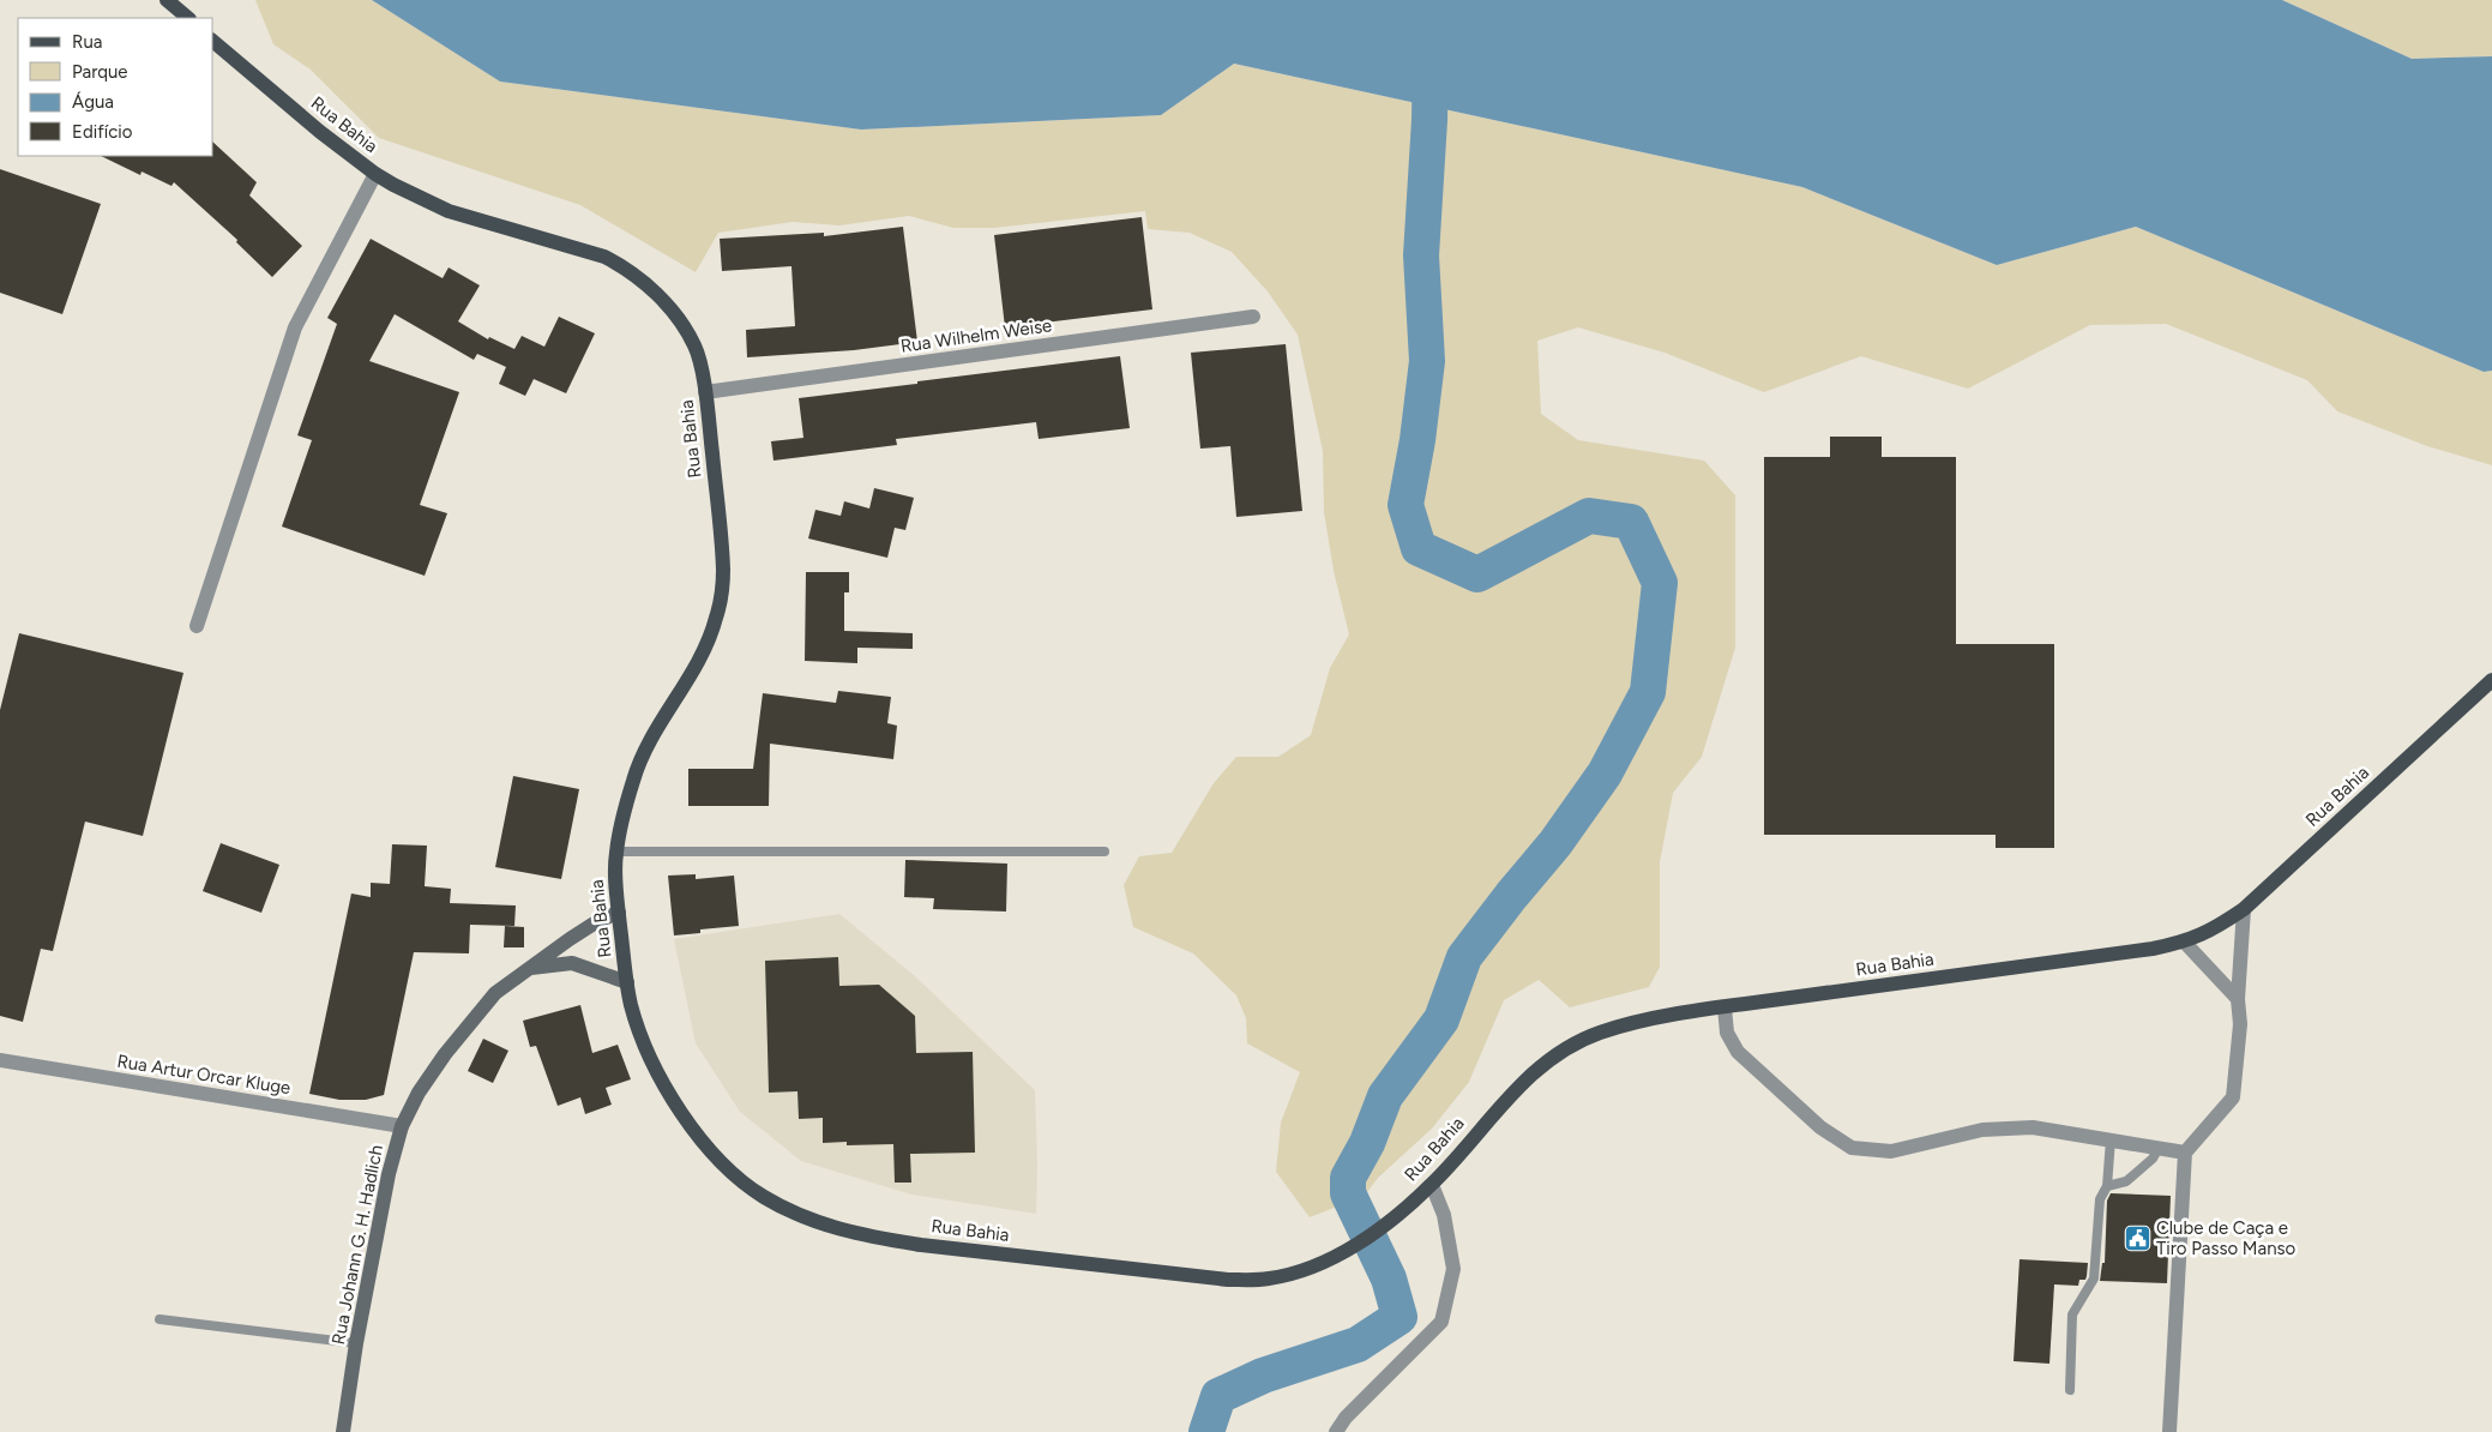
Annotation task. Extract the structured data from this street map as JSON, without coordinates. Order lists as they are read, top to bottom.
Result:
{
  "streets": {
    "main road": ["Rua Bahia"],
    "street": ["Rua Wilhelm Weise", "Rua Artur Orcar Kluge", "Rua Johann G. H. Hadlich"]
  },
  "crossings": [
    ["Rua Bahia", "Rua Wilhelm Weise"],
    ["Rua Bahia", "Rua Johann G. H. Hadlich"],
    ["Rua Artur Orcar Kluge", "Rua Johann G. H. Hadlich"]
  ],
  "places": {
    "public building": ["Clube de Caça e Tiro Passo Manso"]
  },
  "legend": [
    "Rua",
    "Parque",
    "Água",
    "Edifício"
  ]
}
